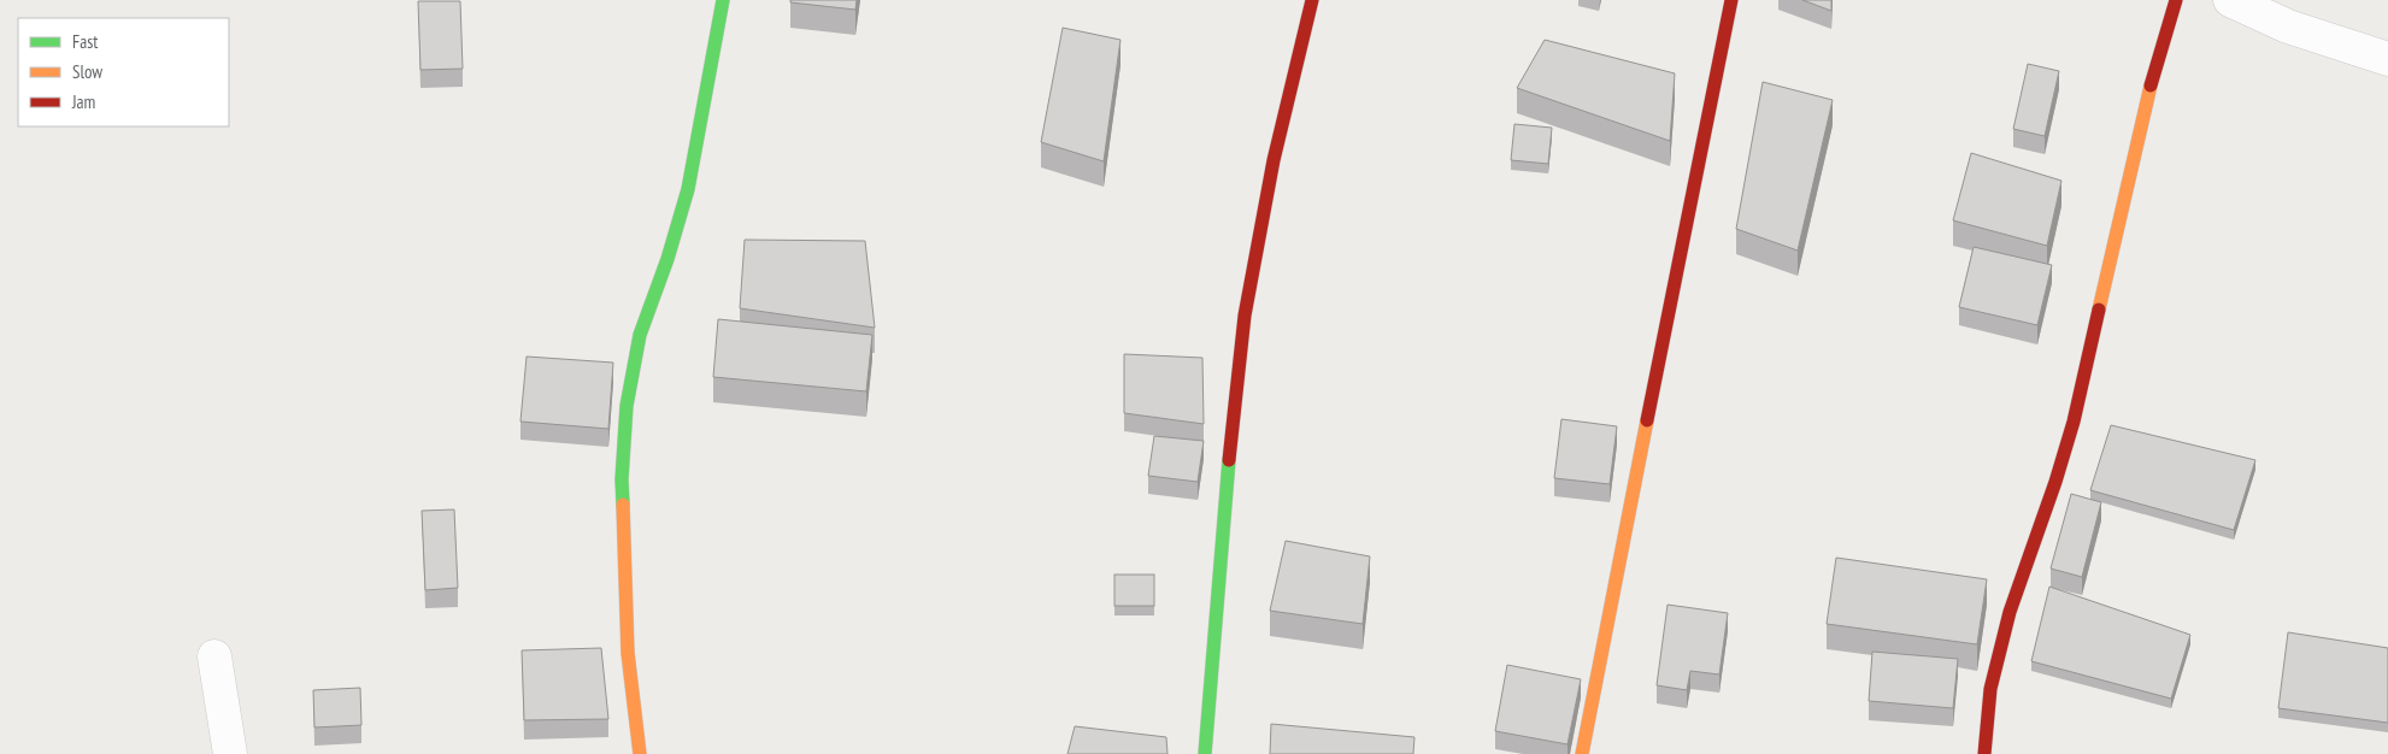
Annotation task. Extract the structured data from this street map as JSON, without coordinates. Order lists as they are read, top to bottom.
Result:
{
  "legend": ["Fast", "Slow", "Jam"]
}
